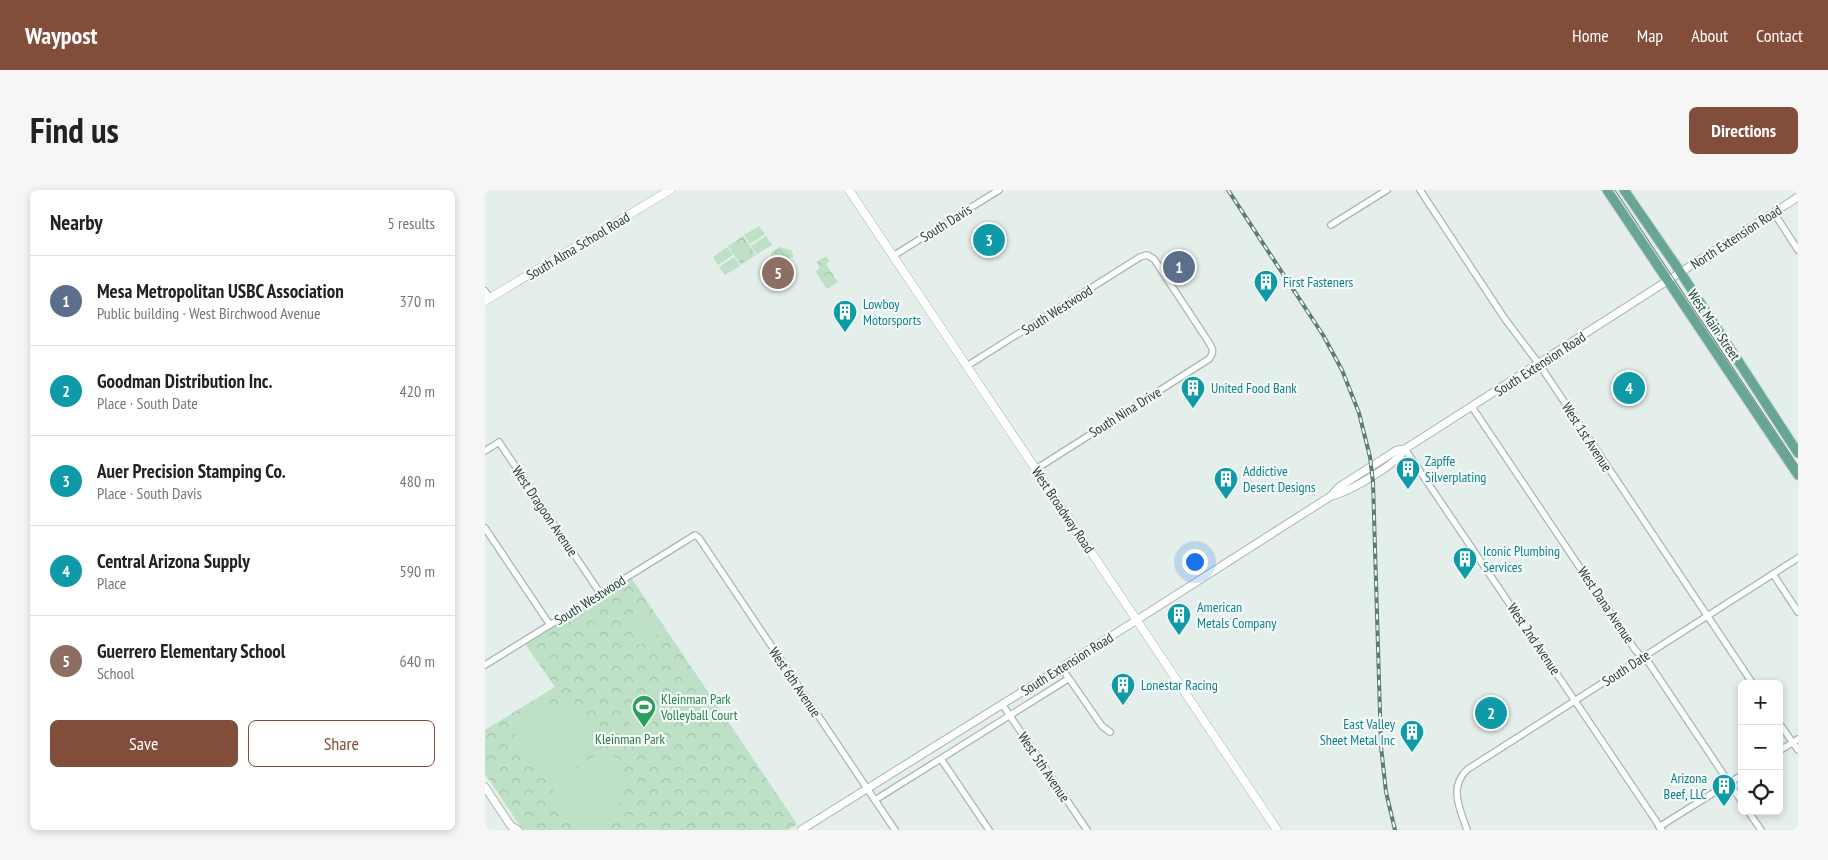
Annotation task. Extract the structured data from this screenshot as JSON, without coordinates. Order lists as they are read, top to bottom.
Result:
{
  "streets": {
    "main road": ["South Alma School Road", "West Main Street", "West Broadway Road"],
    "street": [
      "South Davis",
      "North Extension Road",
      "South Westwood",
      "South Extension Road",
      "South Nina Drive",
      "West 1st Avenue",
      "West Dragoon Avenue",
      "West Dana Avenue",
      "West 2nd Avenue",
      "South Date",
      "West 6th Avenue",
      "West 5th Avenue"
    ]
  },
  "crossings": [
    ["South Davis", "West Broadway Road"],
    ["North Extension Road", "West Main Street"],
    ["North Extension Road", "South Extension Road"],
    ["South Westwood", "South Nina Drive"],
    ["South Westwood", "West Broadway Road"],
    ["South Westwood", "West Dragoon Avenue"],
    ["South Westwood", "West 6th Avenue"],
    ["West Main Street", "South Extension Road"],
    ["South Extension Road", "West 1st Avenue"],
    ["South Extension Road", "West Broadway Road"],
    ["South Extension Road", "West Dana Avenue"],
    ["South Extension Road", "West 2nd Avenue"],
    ["South Extension Road", "West 6th Avenue"],
    ["South Extension Road", "West 5th Avenue"],
    ["South Nina Drive", "West Broadway Road"],
    ["West 1st Avenue", "South Date"],
    ["West Dana Avenue", "South Date"],
    ["West 2nd Avenue", "South Date"]
  ],
  "parks": ["Kleinman Park"],
  "places": {
    "building": [
      "First Fasteners",
      "Lowboy Motorsports",
      "United Food Bank",
      "Zapffe Silverplating",
      "Addictive Desert Designs",
      "Iconic Plumbing Services",
      "American Metals Company",
      "Lonestar Racing",
      "East Valley Sheet Metal Inc",
      "Arizona Beef, LLC"
    ],
    "sports": ["Kleinman Park Volleyball Court"]
  },
  "page": {
    "header": "Waypost",
    "nav": [
      "Home",
      "Map",
      "About",
      "Contact"
    ],
    "title": "Find us",
    "buttons": [
      "Directions",
      ["Save", "Share"]
    ],
    "heading": ["Nearby", "5 results"],
    "pins": [
      "3",
      "1",
      "5",
      "4",
      "2"
    ],
    "list": [
      {
        "mark": "1",
        "name": "Mesa Metropolitan USBC Association",
        "note": "Public building · West Birchwood Avenue",
        "value": "370 m"
      },
      {
        "mark": "2",
        "name": "Goodman Distribution Inc.",
        "note": "Place · South Date",
        "value": "420 m"
      },
      {
        "mark": "3",
        "name": "Auer Precision Stamping Co.",
        "note": "Place · South Davis",
        "value": "480 m"
      },
      {
        "mark": "4",
        "name": "Central Arizona Supply",
        "note": "Place",
        "value": "590 m"
      },
      {
        "mark": "5",
        "name": "Guerrero Elementary School",
        "note": "School",
        "value": "640 m"
      }
    ],
    "map_buttons": ["+", "−"]
  }
}
